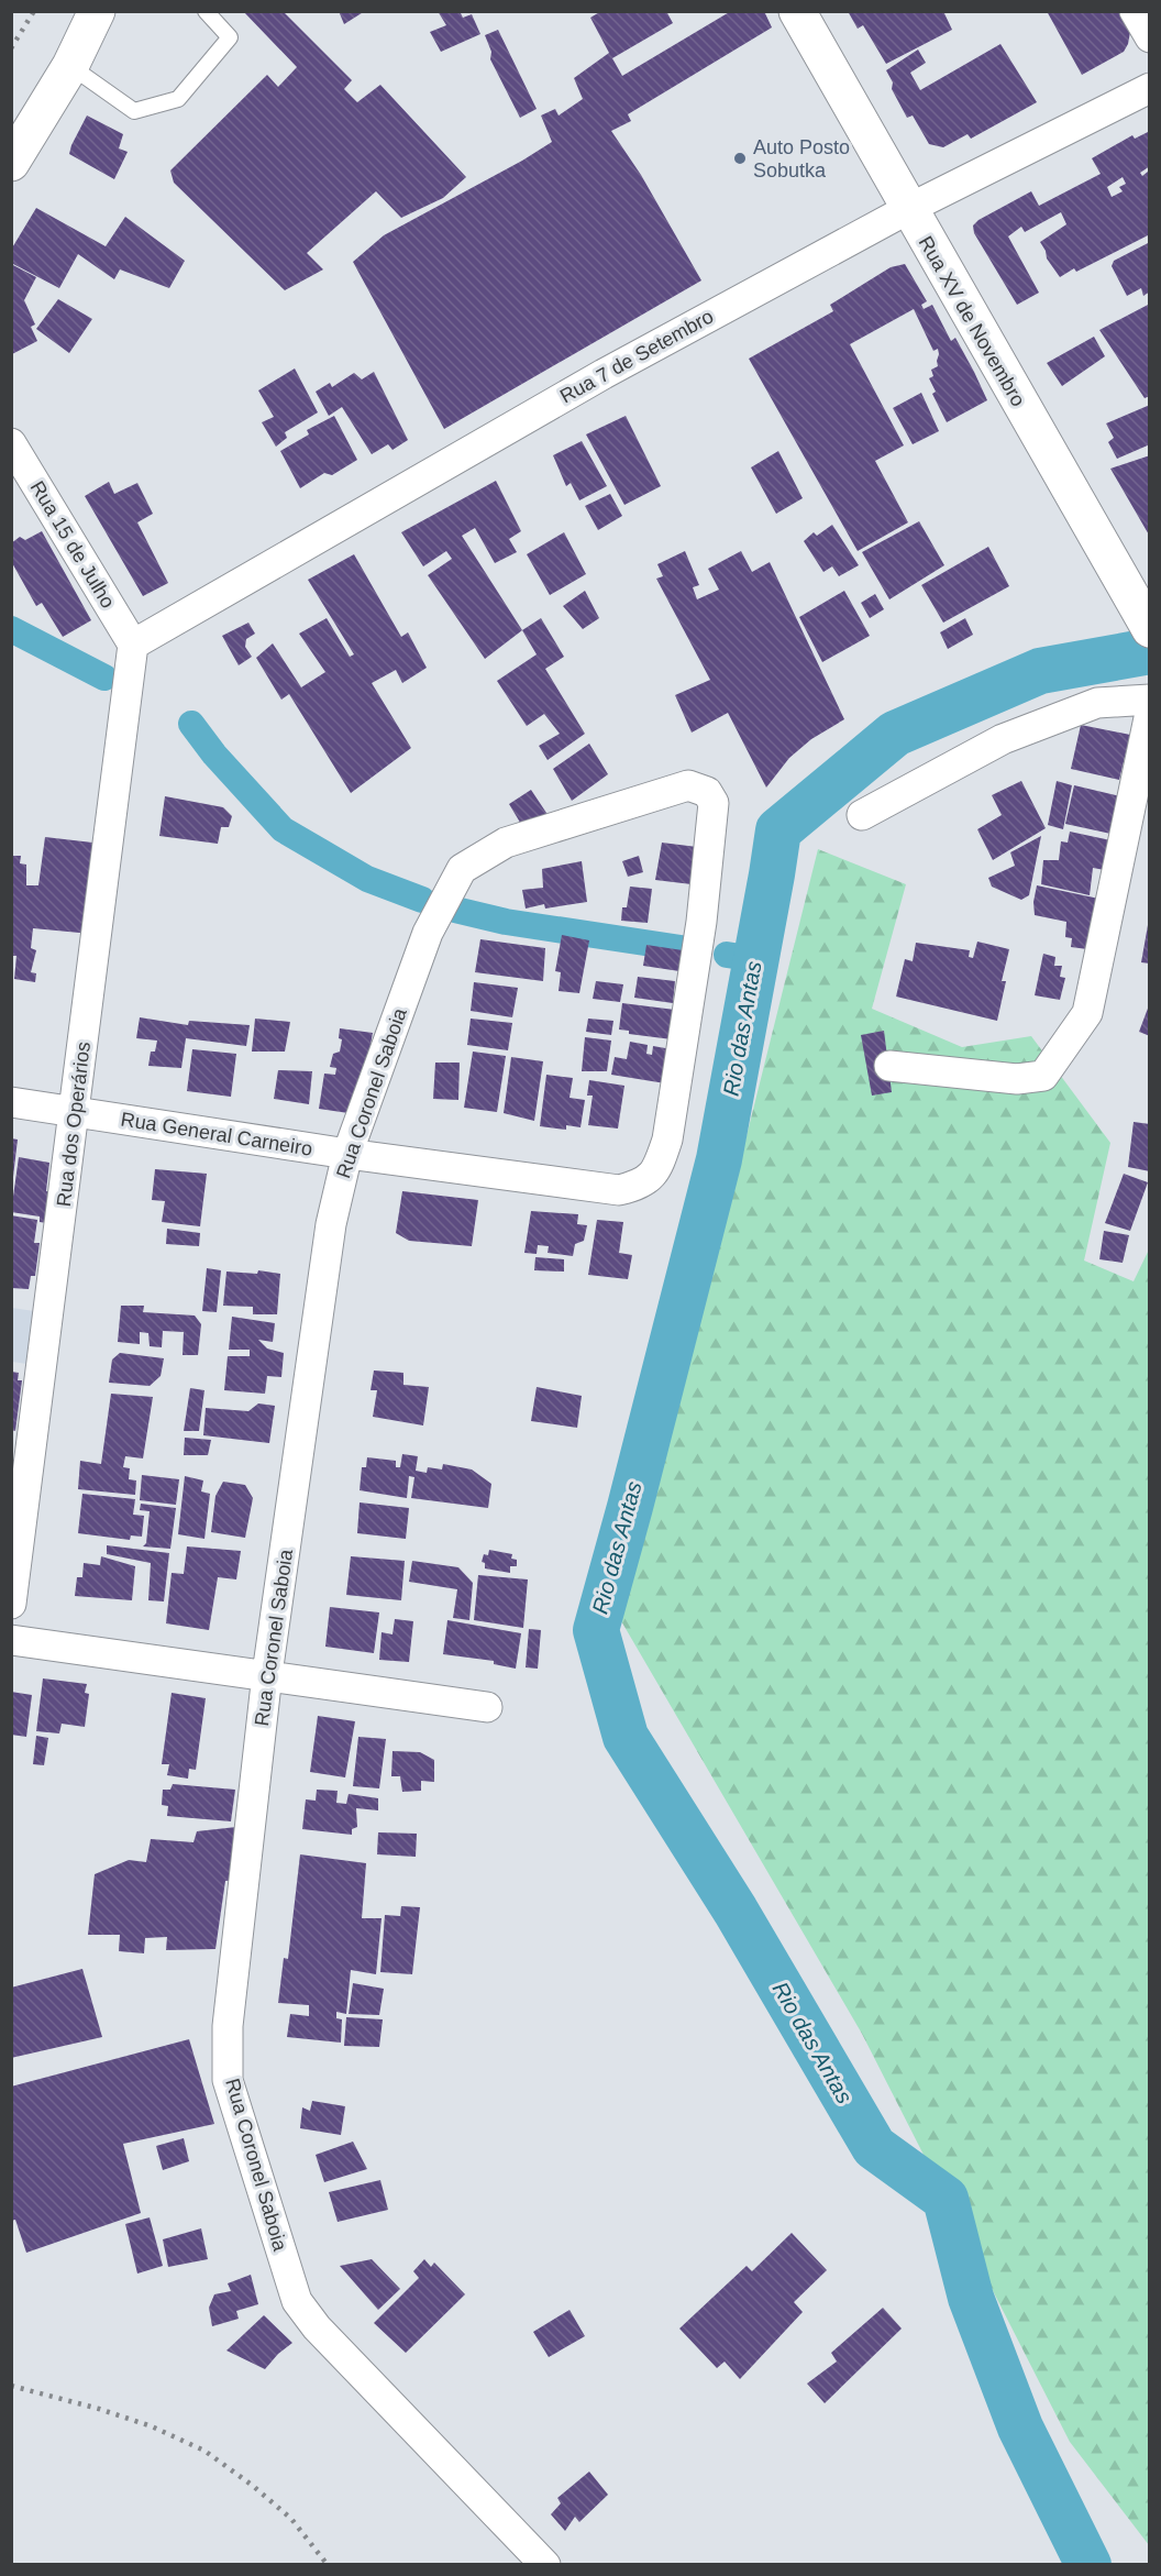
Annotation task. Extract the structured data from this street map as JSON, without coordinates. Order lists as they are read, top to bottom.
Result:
{
  "streets": {
    "main road": ["Rua XV de Novembro"],
    "street": [
      "Rua 7 de Setembro",
      "Rua 15 de Julho",
      "Rua Coronel Saboia",
      "Rua dos Operários",
      "Rua General Carneiro"
    ]
  },
  "crossings": [
    ["Rua XV de Novembro", "Rua 7 de Setembro"],
    ["Rua 7 de Setembro", "Rua 15 de Julho"],
    ["Rua 7 de Setembro", "Rua dos Operários"],
    ["Rua 15 de Julho", "Rua dos Operários"],
    ["Rua Coronel Saboia", "Rua General Carneiro"],
    ["Rua dos Operários", "Rua General Carneiro"]
  ],
  "water": ["Rio das Antas"],
  "places": ["Auto Posto Sobutka"]
}
